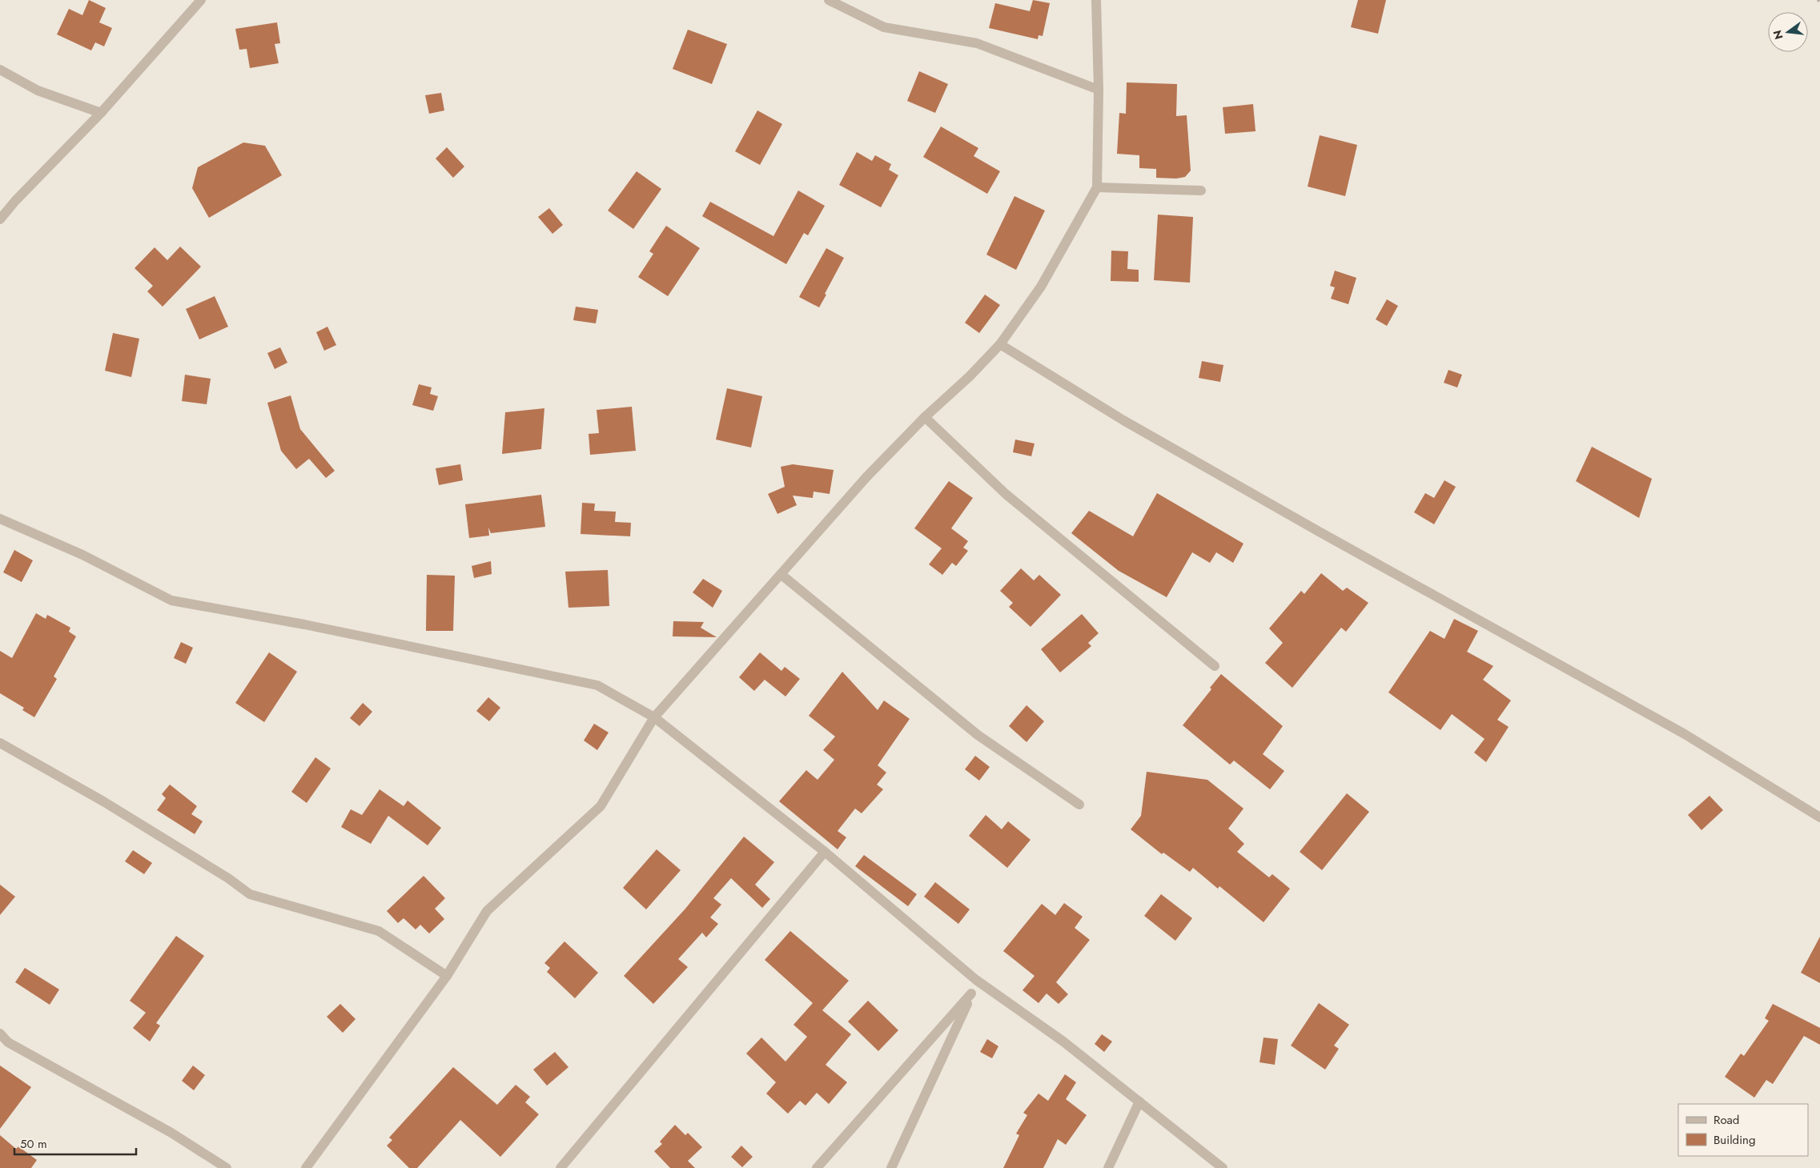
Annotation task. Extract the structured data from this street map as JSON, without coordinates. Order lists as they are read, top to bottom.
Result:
{
  "legend": ["Road", "Building"],
  "scale_bar": "50 m",
  "north": "left"
}
